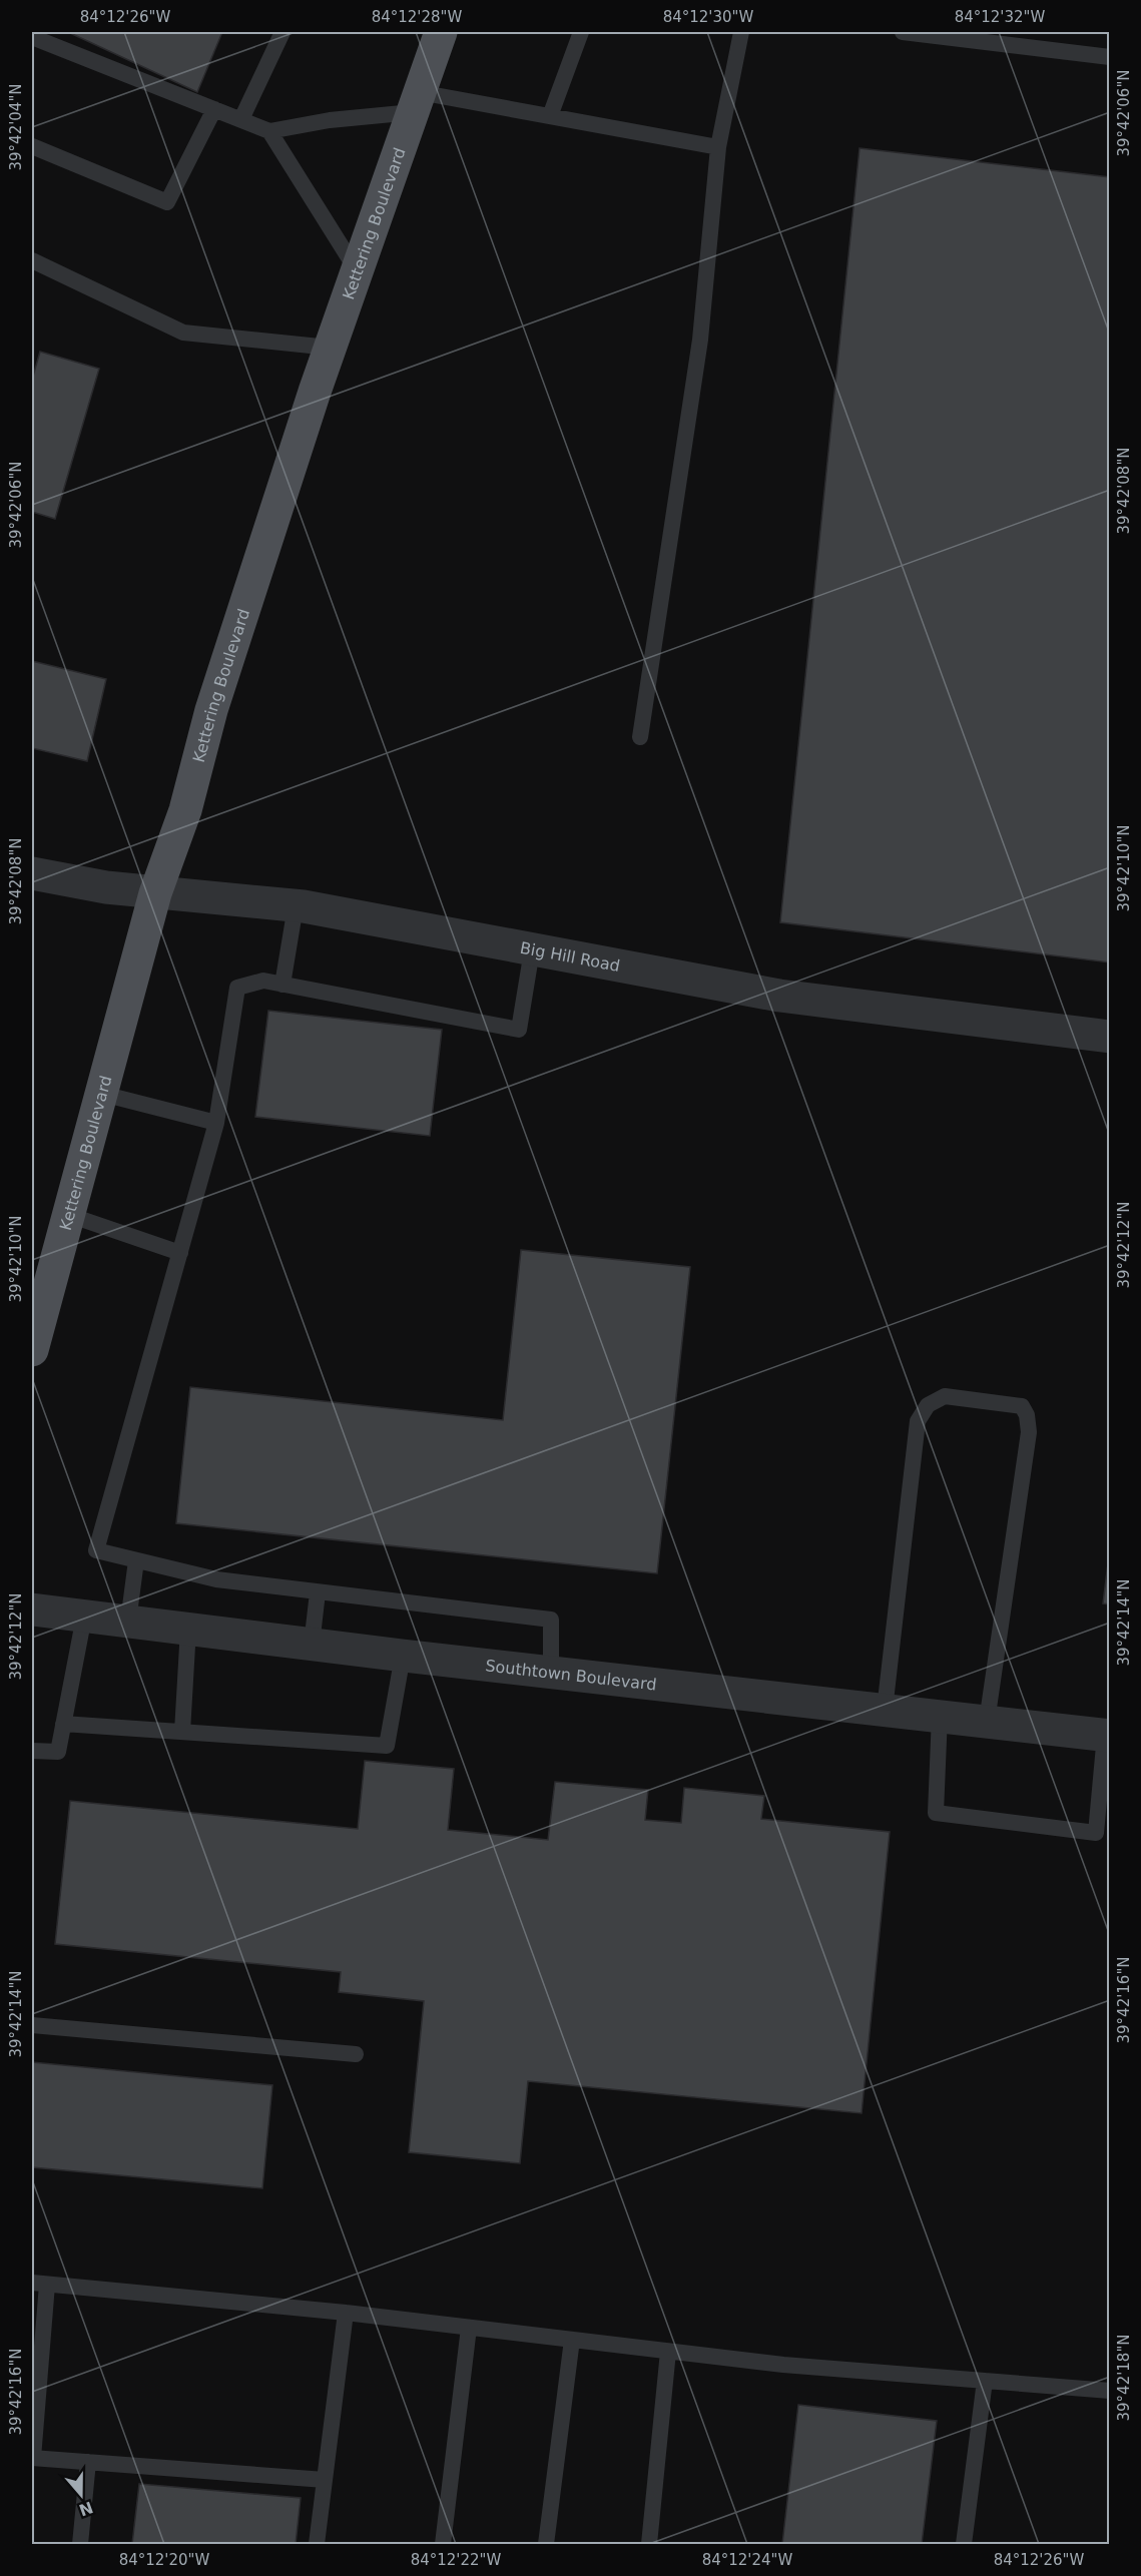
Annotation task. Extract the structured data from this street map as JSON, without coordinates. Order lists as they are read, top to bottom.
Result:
{
  "streets": {
    "main road": ["Kettering Boulevard"],
    "street": ["Big Hill Road", "Southtown Boulevard"]
  },
  "crossings": [
    ["Kettering Boulevard", "Big Hill Road"]
  ],
  "north": "bottom",
  "coordinates": [
    "84°12'26\"W",
    "84°12'28\"W",
    "84°12'30\"W",
    "84°12'32\"W",
    "39°42'06\"N",
    "39°42'04\"N",
    "39°42'08\"N",
    "39°42'10\"N",
    "39°42'12\"N",
    "39°42'14\"N",
    "39°42'16\"N",
    "39°42'18\"N",
    "84°12'20\"W",
    "84°12'22\"W",
    "84°12'24\"W"
  ]
}
